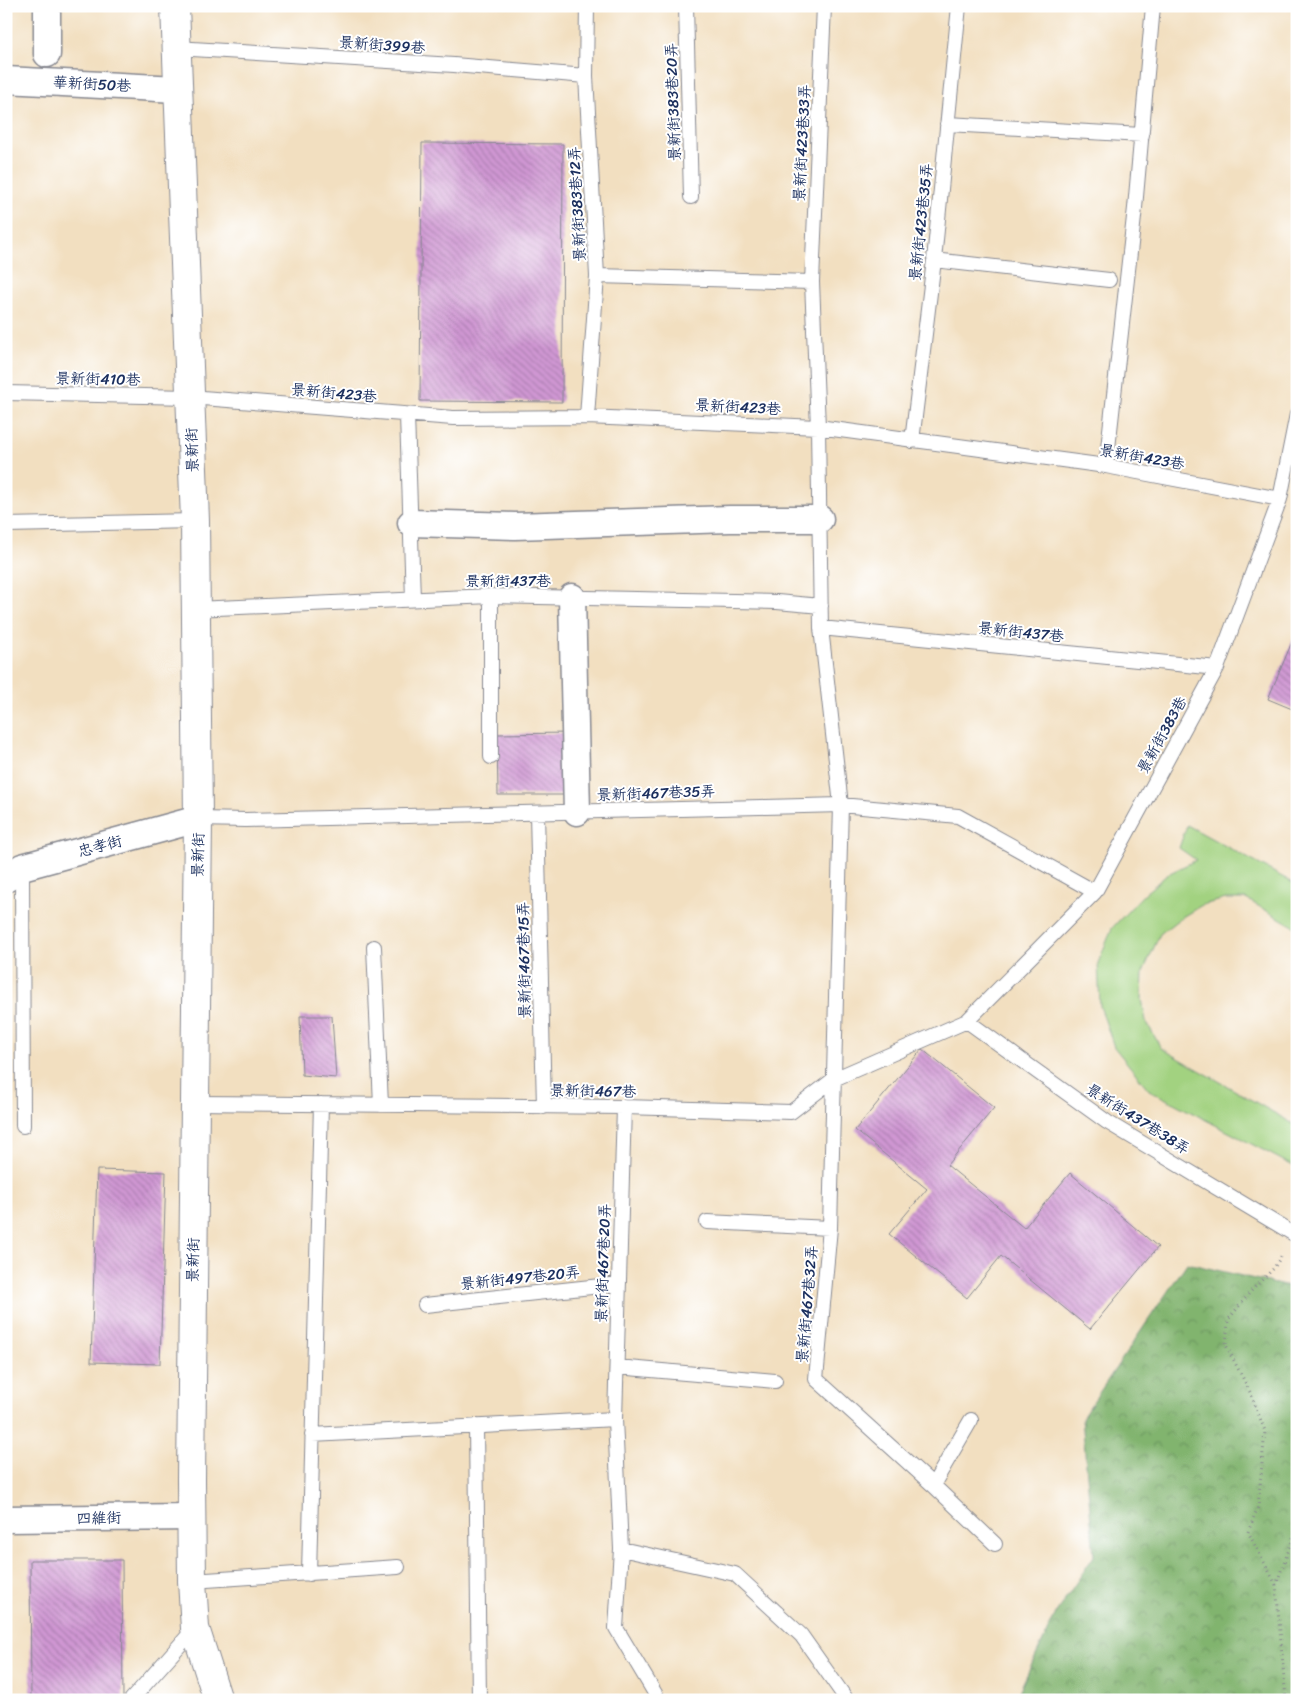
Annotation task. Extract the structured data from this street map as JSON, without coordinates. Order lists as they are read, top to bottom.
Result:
{
  "streets": {
    "main road": ["景新街"],
    "street": ["華新街50巷", "忠孝街", "四維街"],
    "lane": [
      "景新街399巷",
      "景新街383巷20弄",
      "景新街423巷33弄",
      "景新街383巷12弄",
      "景新街423巷35弄",
      "景新街410巷",
      "景新街423巷",
      "景新街437巷",
      "景新街383巷",
      "景新街467巷35弄",
      "景新街467巷15弄",
      "景新街467巷",
      "景新街437巷38弄",
      "景新街467巷20弄",
      "景新街497巷20弄",
      "景新街467巷32弄"
    ]
  },
  "crossings": [
    ["景新街399巷", "景新街383巷12弄"],
    ["景新街399巷", "景新街"],
    ["華新街50巷", "景新街"],
    ["景新街423巷33弄", "景新街383巷12弄"],
    ["景新街423巷33弄", "景新街423巷"],
    ["景新街423巷33弄", "景新街437巷"],
    ["景新街423巷33弄", "景新街467巷32弄"],
    ["景新街423巷35弄", "景新街423巷"],
    ["景新街410巷", "景新街423巷"],
    ["景新街410巷", "景新街"],
    ["景新街423巷", "景新街"],
    ["景新街423巷", "景新街383巷"],
    ["景新街", "景新街437巷"],
    ["景新街", "景新街467巷35弄"],
    ["景新街", "忠孝街"],
    ["景新街", "景新街467巷"],
    ["景新街", "四維街"],
    ["景新街437巷", "景新街383巷"],
    ["景新街437巷", "景新街467巷32弄"],
    ["景新街383巷", "景新街467巷35弄"],
    ["景新街383巷", "景新街467巷"],
    ["景新街383巷", "景新街437巷38弄"],
    ["景新街467巷35弄", "忠孝街"],
    ["景新街467巷35弄", "景新街467巷15弄"],
    ["景新街467巷35弄", "景新街467巷32弄"],
    ["景新街467巷15弄", "景新街467巷"],
    ["景新街467巷", "景新街437巷38弄"],
    ["景新街467巷", "景新街467巷20弄"],
    ["景新街467巷", "景新街467巷32弄"],
    ["景新街467巷20弄", "景新街497巷20弄"]
  ]
}
